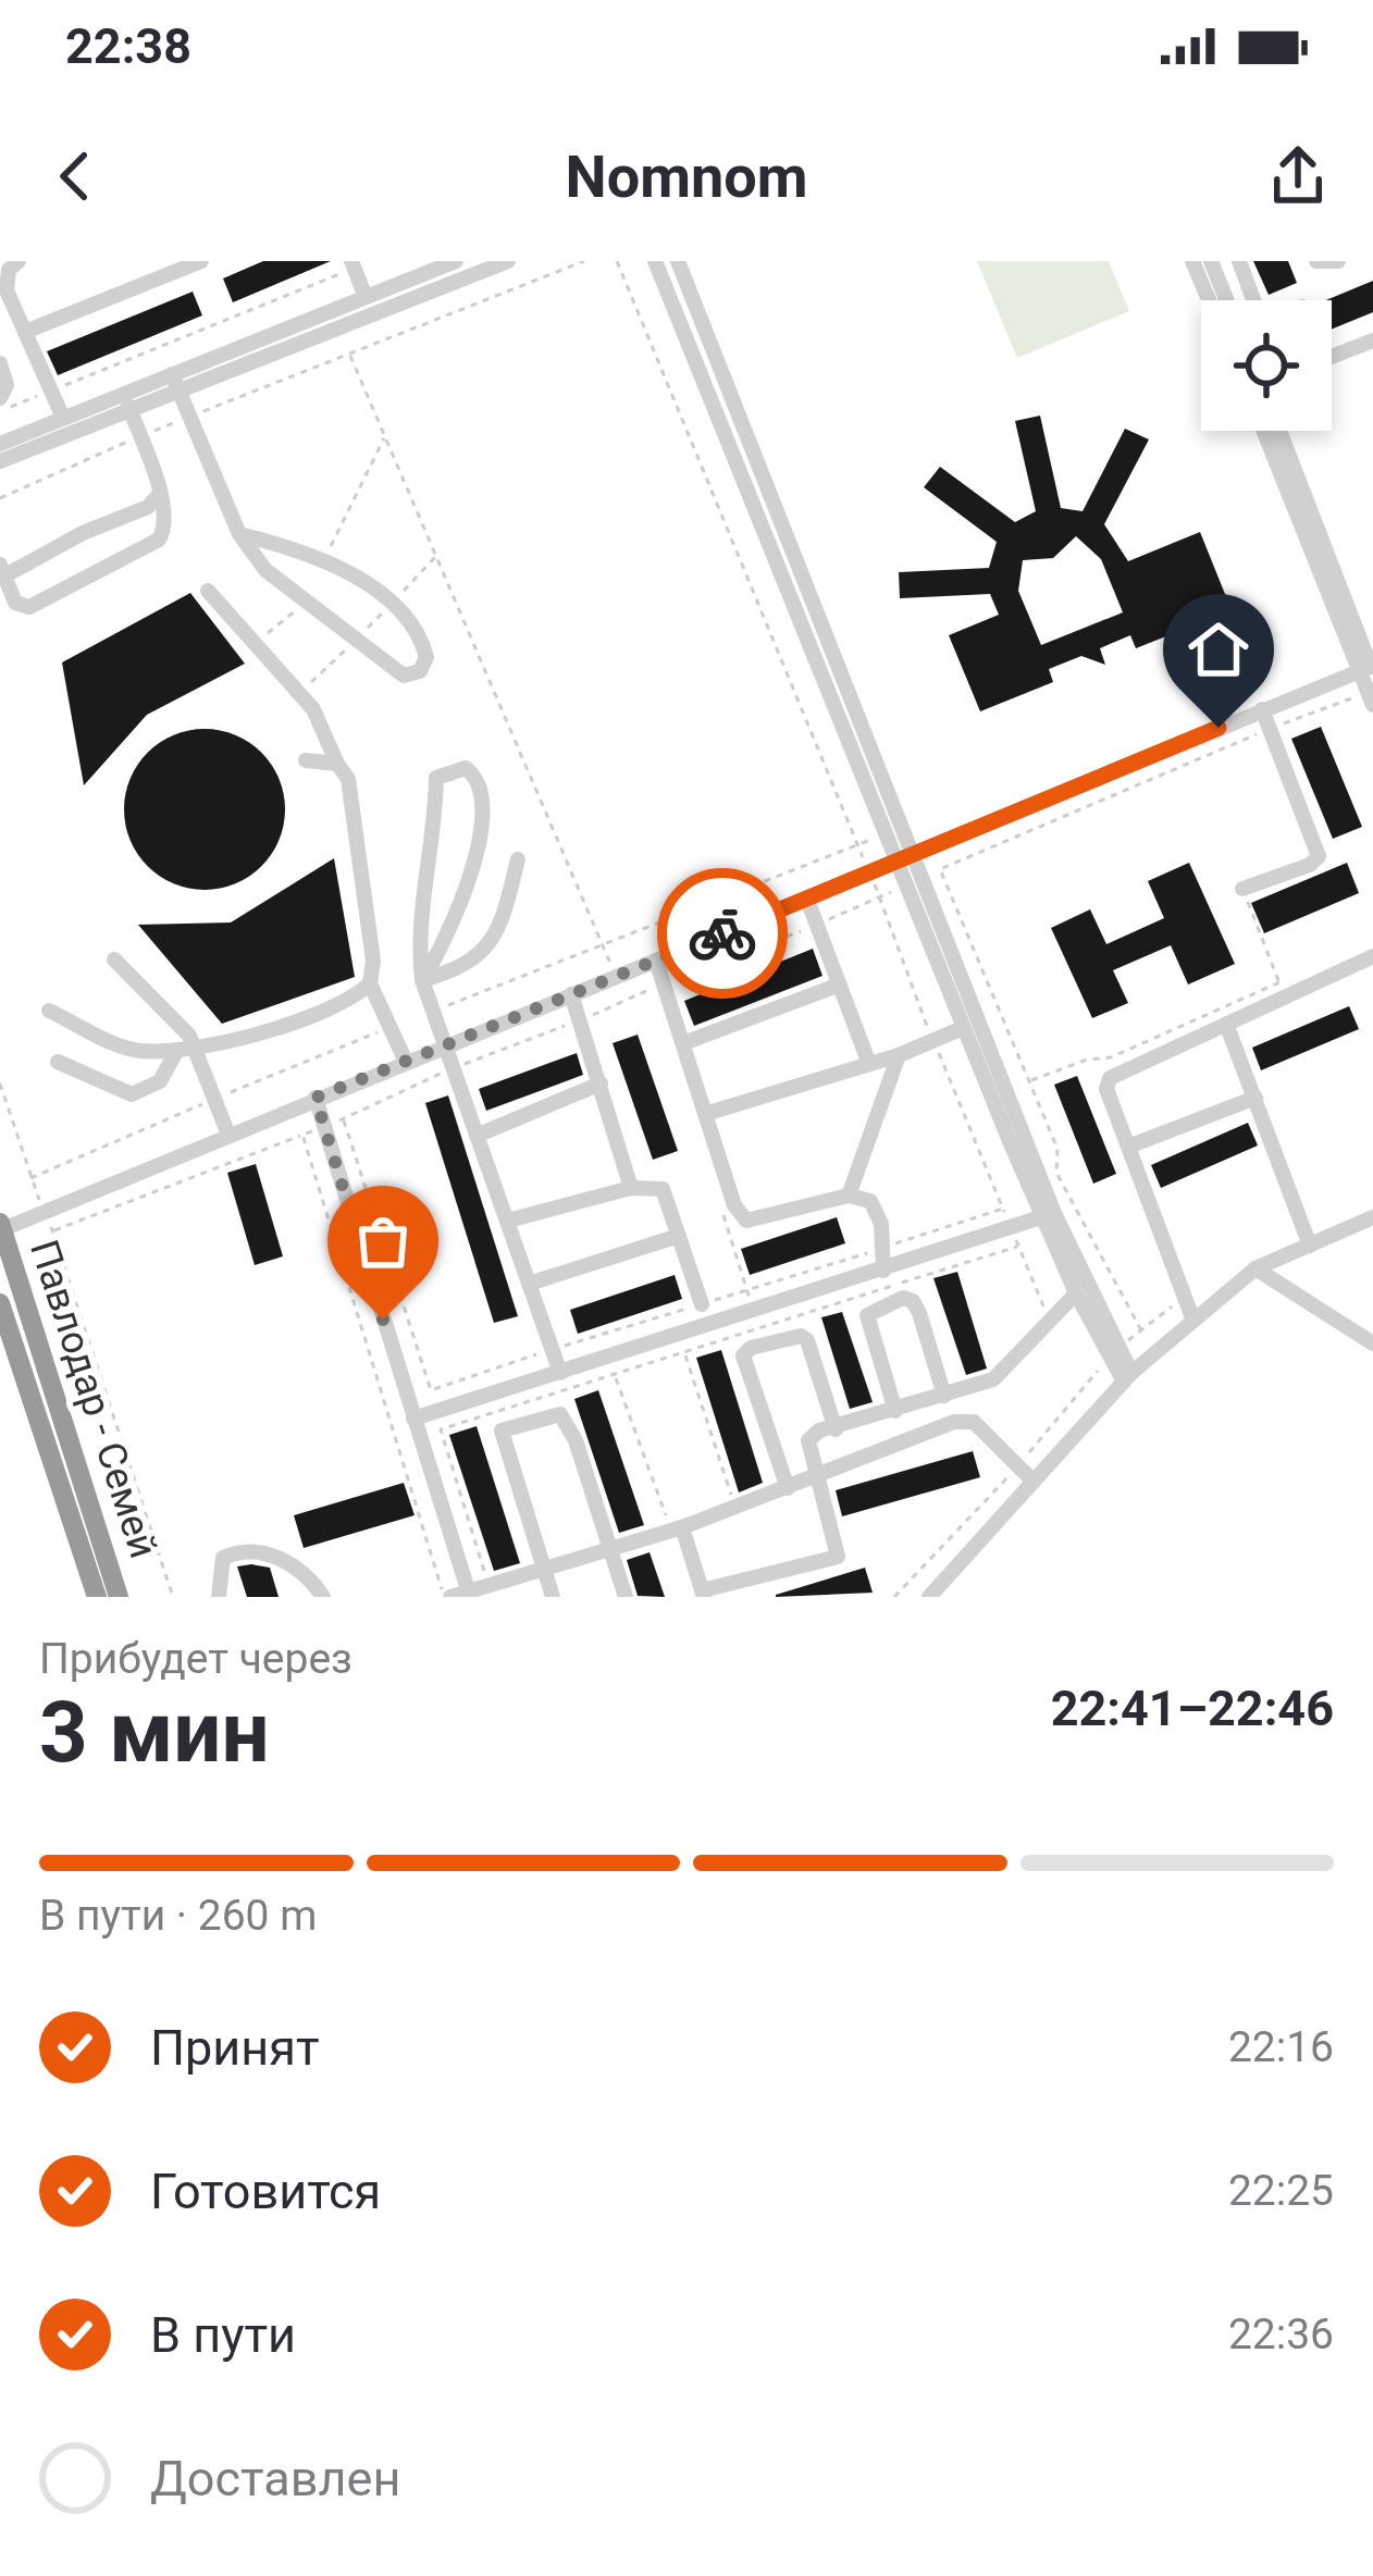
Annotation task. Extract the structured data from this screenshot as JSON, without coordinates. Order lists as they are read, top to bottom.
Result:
{
  "streets": {
    "highway": ["Павлодар - Семей"]
  },
  "page": {
    "status": "22:38",
    "header": "Nomnom",
    "heading": ["3 мин", "Прибудет через", "22:41–22:46"],
    "bar": "В пути · 260 m",
    "list": [
      ["Принят", "22:16"],
      ["Готовится", "22:25"],
      ["В пути", "22:36"],
      "Доставлен"
    ]
  }
}
